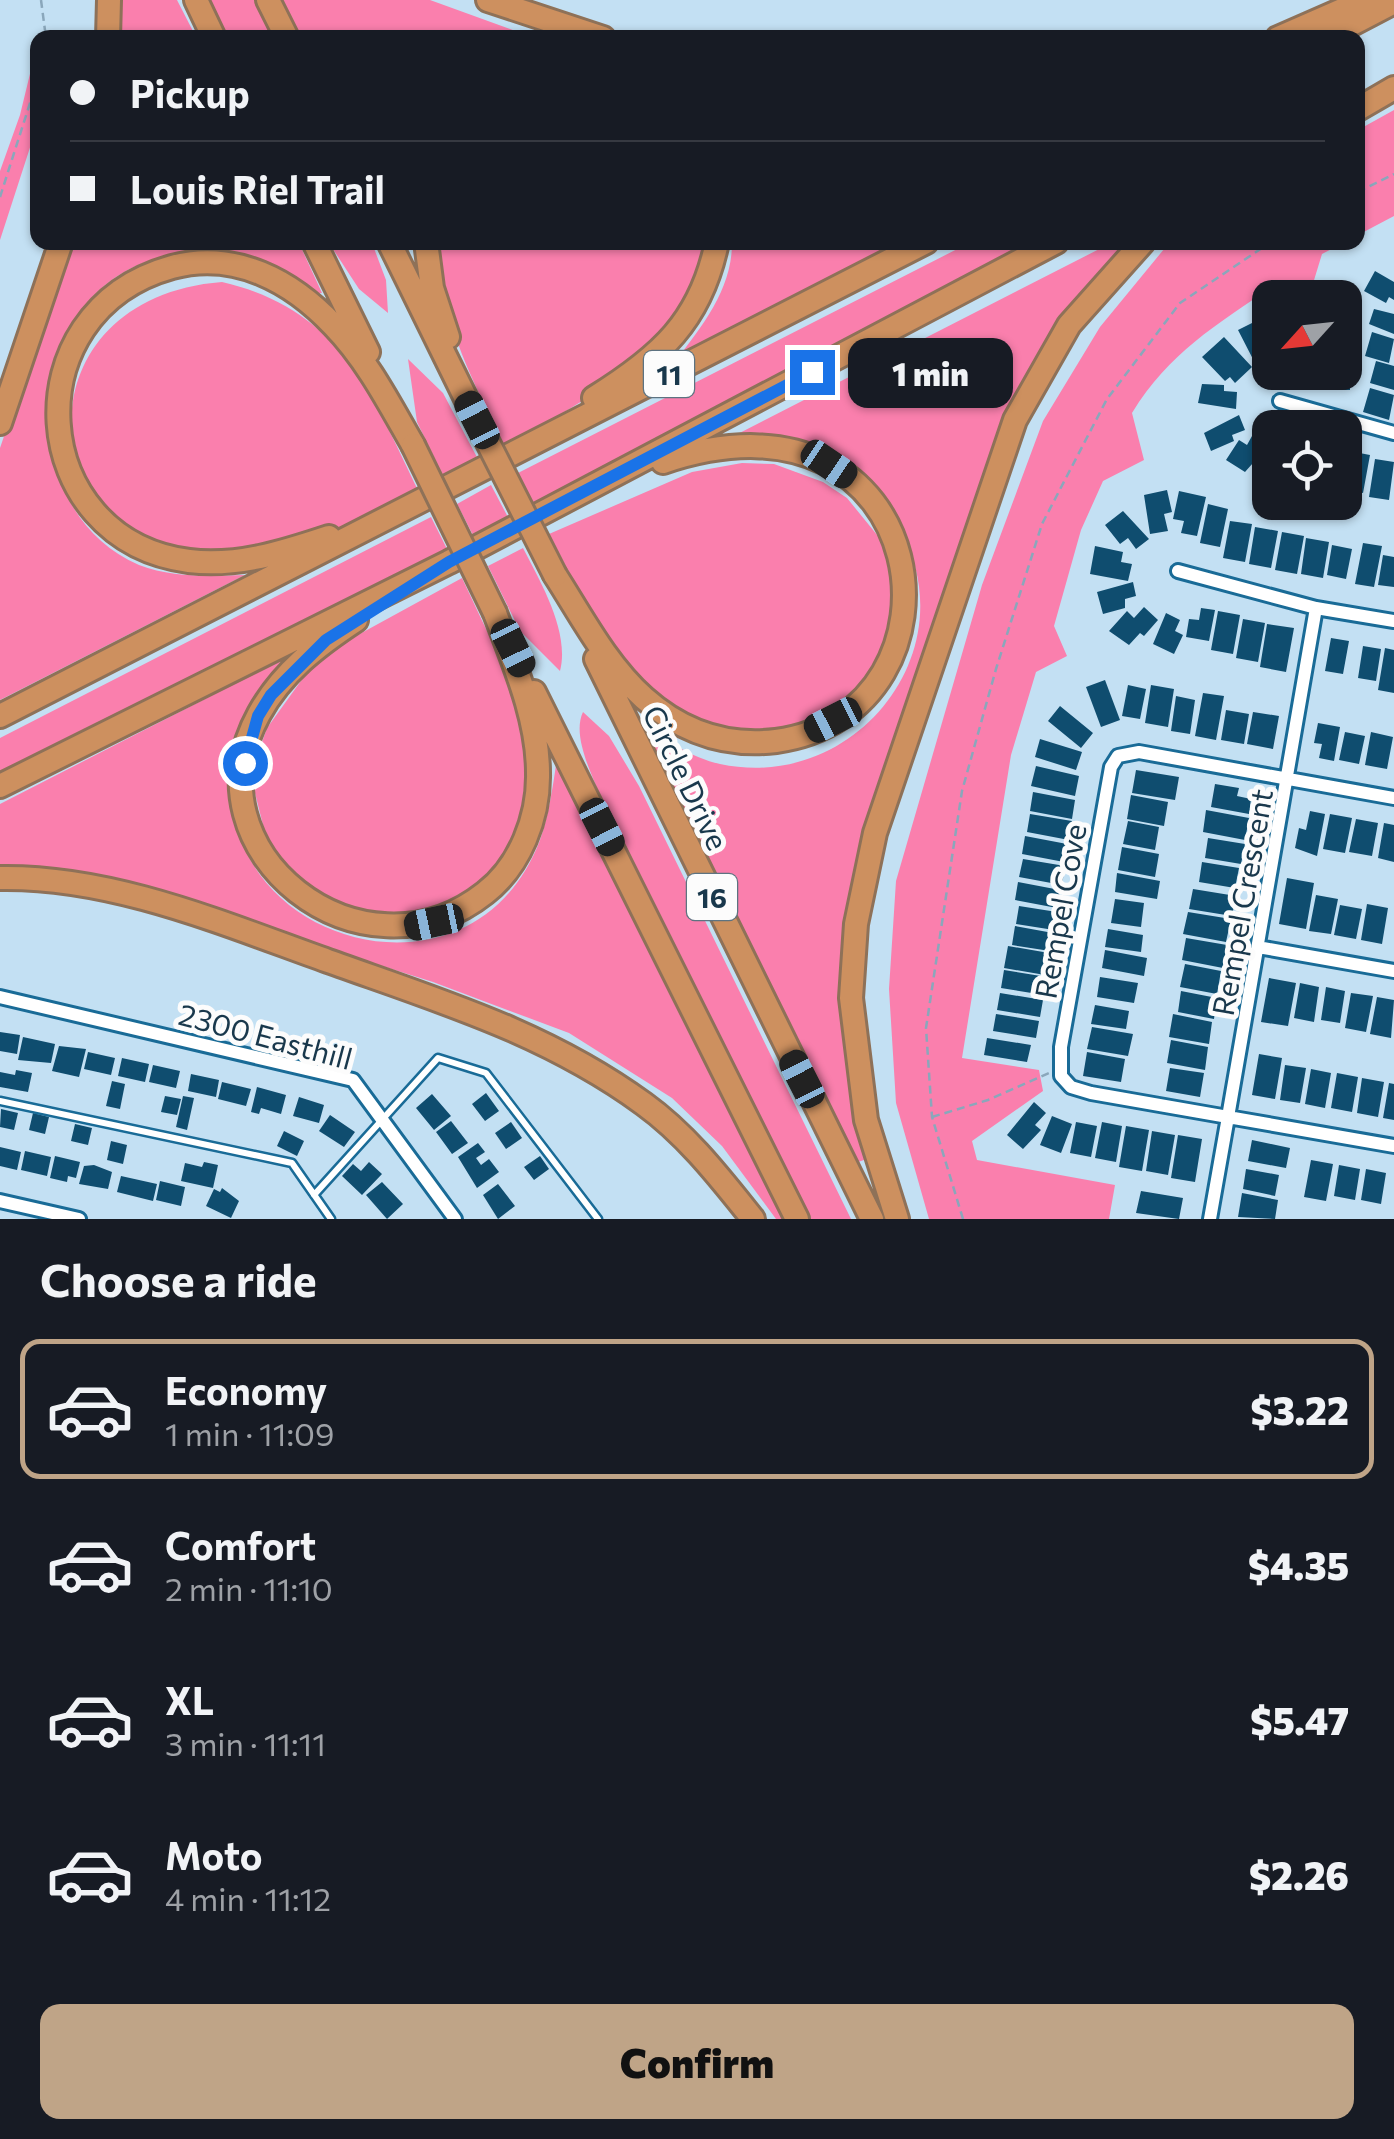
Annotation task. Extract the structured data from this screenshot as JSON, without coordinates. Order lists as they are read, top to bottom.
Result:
{
  "streets": {
    "highway": ["11", "Circle Drive", "16"],
    "street": ["Rempel Crescent", "Rempel Cove", "2300 Easthill"]
  },
  "crossings": [
    ["Circle Drive", "16"],
    ["Rempel Crescent", "Rempel Cove"]
  ],
  "north": "bottom left",
  "page": {
    "banner": ["Pickup", "Louis Riel Trail"],
    "bubble": "1 min",
    "heading": "Choose a ride",
    "list": [
      {
        "name": "Economy",
        "note": "1 min · 11:09",
        "value": "$3.22"
      },
      {
        "name": "Comfort",
        "note": "2 min · 11:10",
        "value": "$4.35"
      },
      {
        "name": "XL",
        "note": "3 min · 11:11",
        "value": "$5.47"
      },
      {
        "name": "Moto",
        "note": "4 min · 11:12",
        "value": "$2.26"
      }
    ],
    "buttons": "Confirm"
  }
}
